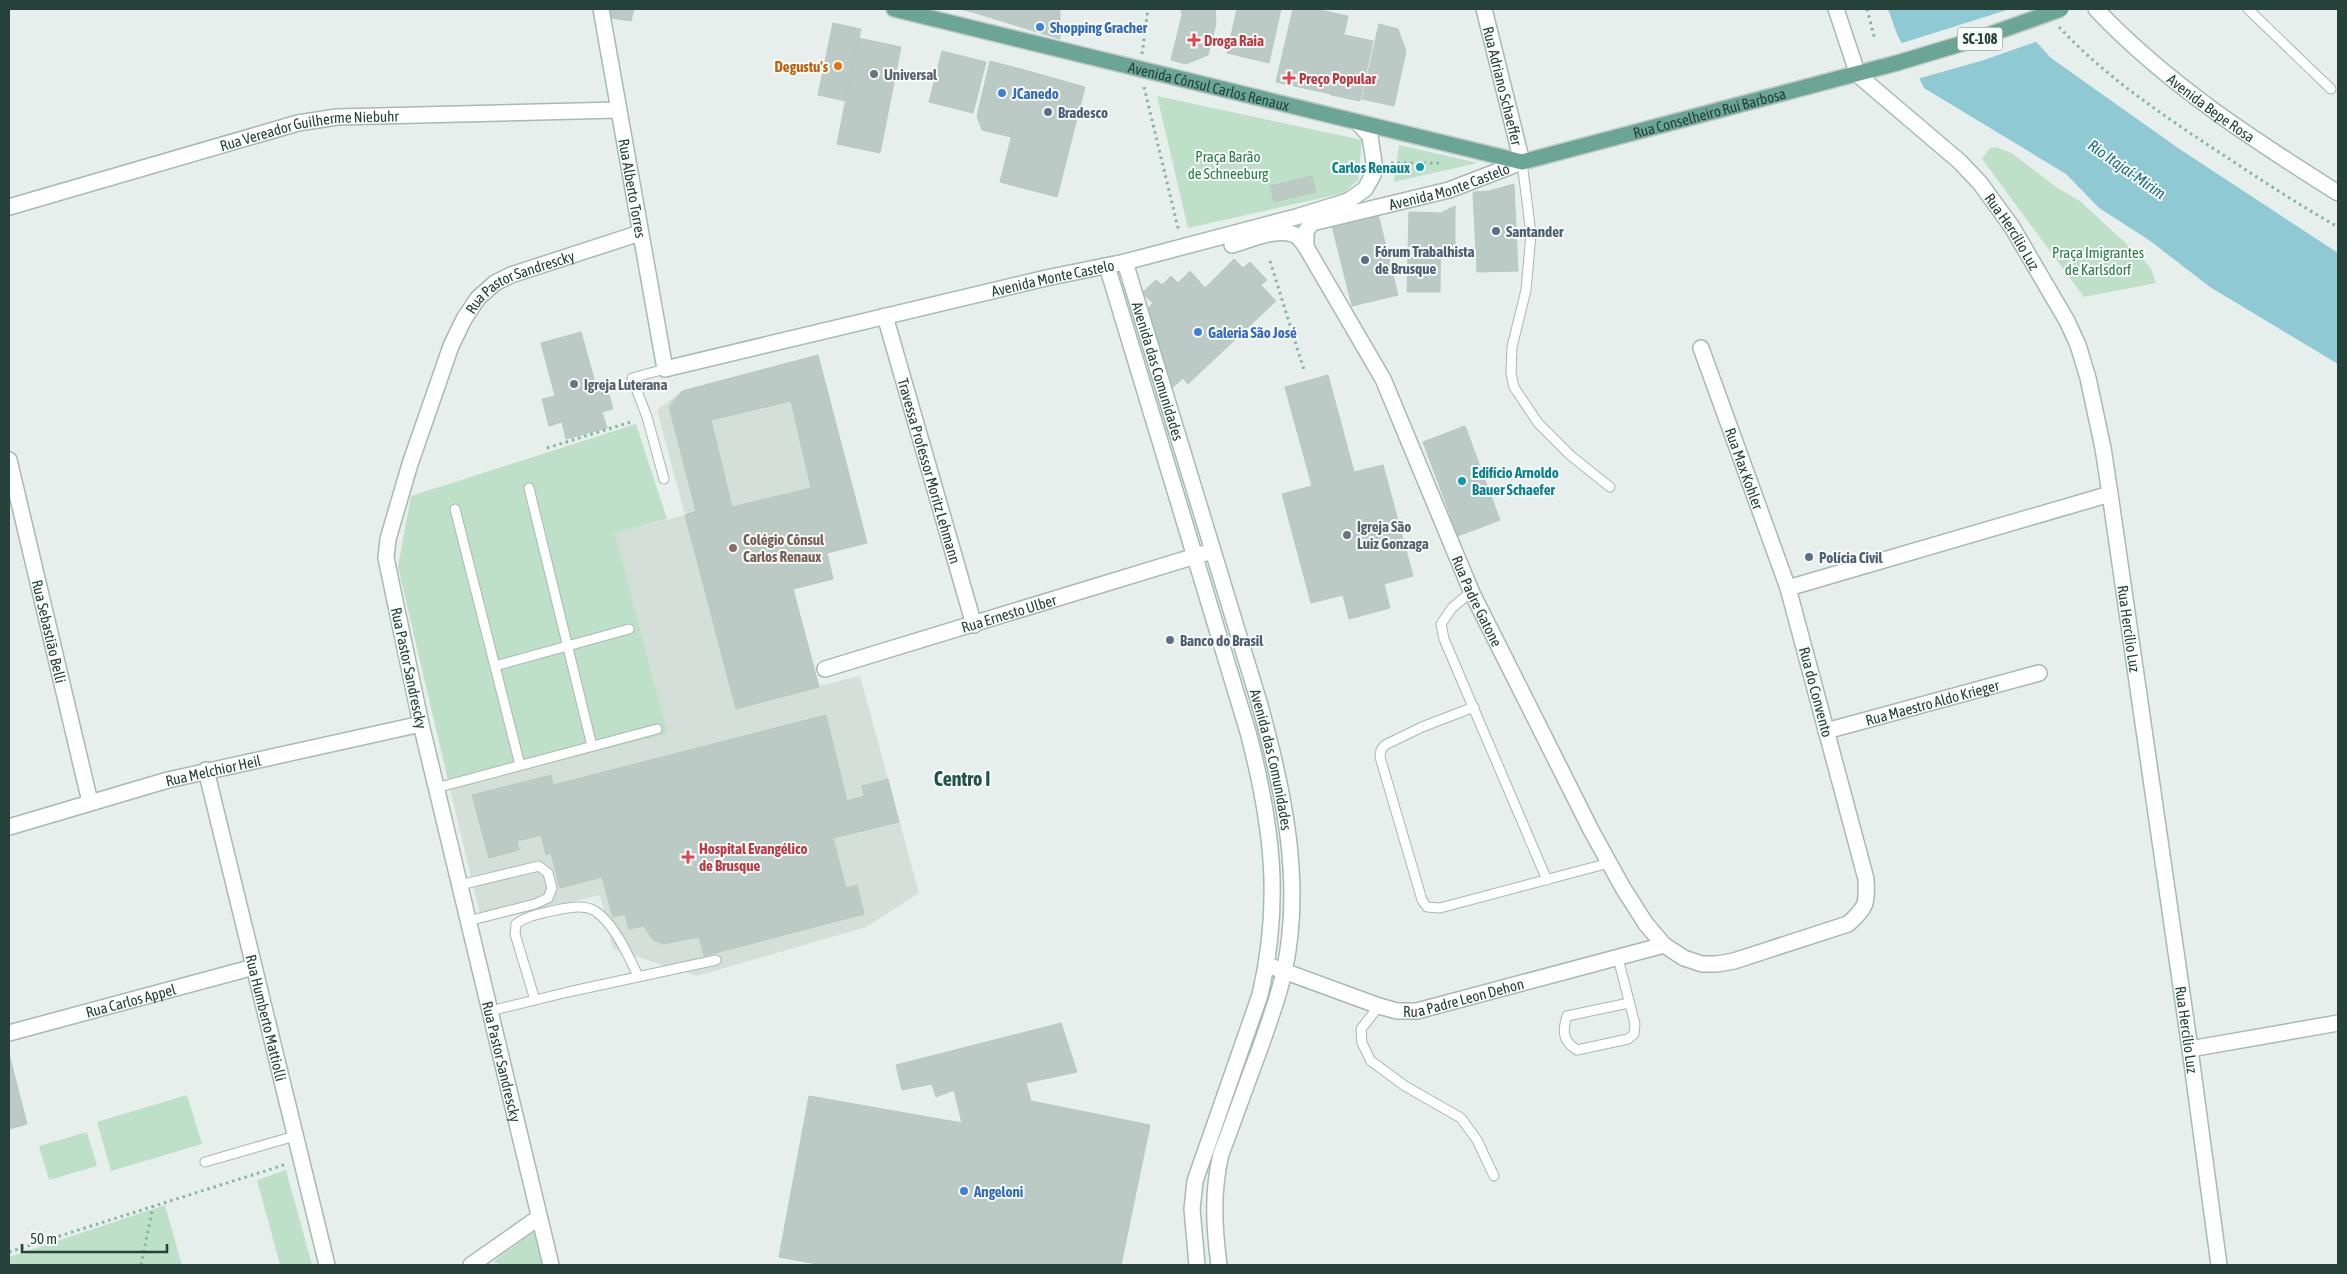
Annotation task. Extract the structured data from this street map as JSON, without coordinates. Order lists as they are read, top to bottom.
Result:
{
  "streets": {
    "main road": ["SC-108", "Avenida Cônsul Carlos Renaux", "Rua Conselheiro Rui Barbosa"],
    "street": [
      "Rua Adriano Schaeffer",
      "Avenida Bepe Rosa",
      "Rua Vereador Guilherme Niebuhr",
      "Avenida Monte Castelo",
      "Rua Alberto Torres",
      "Rua Hercílio Luz",
      "Rua Pastor Sandrescky",
      "Avenida das Comunidades",
      "Rua Max Kohler",
      "Travessa Professor Moritz Lehmann",
      "Rua Padre Gatone",
      "Rua Ernesto Ulber",
      "Rua Sebastião Belli",
      "Rua do Convento",
      "Rua Maestro Aldo Krieger",
      "Rua Melchior Heil",
      "Rua Padre Leon Dehon",
      "Rua Carlos Appel",
      "Rua Humberto Mattiolli"
    ]
  },
  "crossings": [
    ["Rua Adriano Schaeffer", "Avenida Cônsul Carlos Renaux"],
    ["Rua Adriano Schaeffer", "Rua Conselheiro Rui Barbosa"],
    ["Rua Adriano Schaeffer", "Avenida Monte Castelo"],
    ["Avenida Cônsul Carlos Renaux", "Rua Conselheiro Rui Barbosa"],
    ["Avenida Cônsul Carlos Renaux", "Avenida Monte Castelo"],
    ["Rua Conselheiro Rui Barbosa", "Avenida Monte Castelo"],
    ["Rua Conselheiro Rui Barbosa", "Rua Hercílio Luz"],
    ["Rua Vereador Guilherme Niebuhr", "Rua Alberto Torres"],
    ["Avenida Monte Castelo", "Rua Alberto Torres"],
    ["Avenida Monte Castelo", "Avenida das Comunidades"],
    ["Avenida Monte Castelo", "Travessa Professor Moritz Lehmann"],
    ["Avenida Monte Castelo", "Rua Padre Gatone"],
    ["Rua Alberto Torres", "Rua Pastor Sandrescky"],
    ["Rua Pastor Sandrescky", "Rua Melchior Heil"],
    ["Avenida das Comunidades", "Rua Ernesto Ulber"],
    ["Avenida das Comunidades", "Rua Padre Leon Dehon"],
    ["Rua Max Kohler", "Rua do Convento"],
    ["Travessa Professor Moritz Lehmann", "Rua Ernesto Ulber"],
    ["Rua Padre Gatone", "Rua do Convento"],
    ["Rua Padre Gatone", "Rua Padre Leon Dehon"],
    ["Rua Sebastião Belli", "Rua Melchior Heil"],
    ["Rua do Convento", "Rua Maestro Aldo Krieger"],
    ["Rua do Convento", "Rua Padre Leon Dehon"],
    ["Rua Melchior Heil", "Rua Humberto Mattiolli"],
    ["Rua Carlos Appel", "Rua Humberto Mattiolli"]
  ],
  "districts": ["Centro I"],
  "water": ["Rio Itajaí-Mirim"],
  "parks": ["Praça Barão de Schneeburg", "Praça Imigrantes de Karlsdorf"],
  "places": {
    "other": [
      "Shopping Gracher",
      "Degustu's",
      "Universal",
      "JCanedo",
      "Bradesco",
      "Carlos Renaux",
      "Santander",
      "Fórum Trabalhista de Brusque",
      "Galeria São José",
      "Igreja Luterana",
      "Edifício Arnoldo Bauer Schaefer",
      "Igreja São Luiz Gonzaga",
      "Colégio Cônsul Carlos Renaux",
      "Polícia Civil",
      "Banco do Brasil",
      "Angeloni"
    ],
    "health": ["Droga Raia", "Preço Popular", "Hospital Evangélico de Brusque"]
  },
  "scale_bar": "50 m"
}
